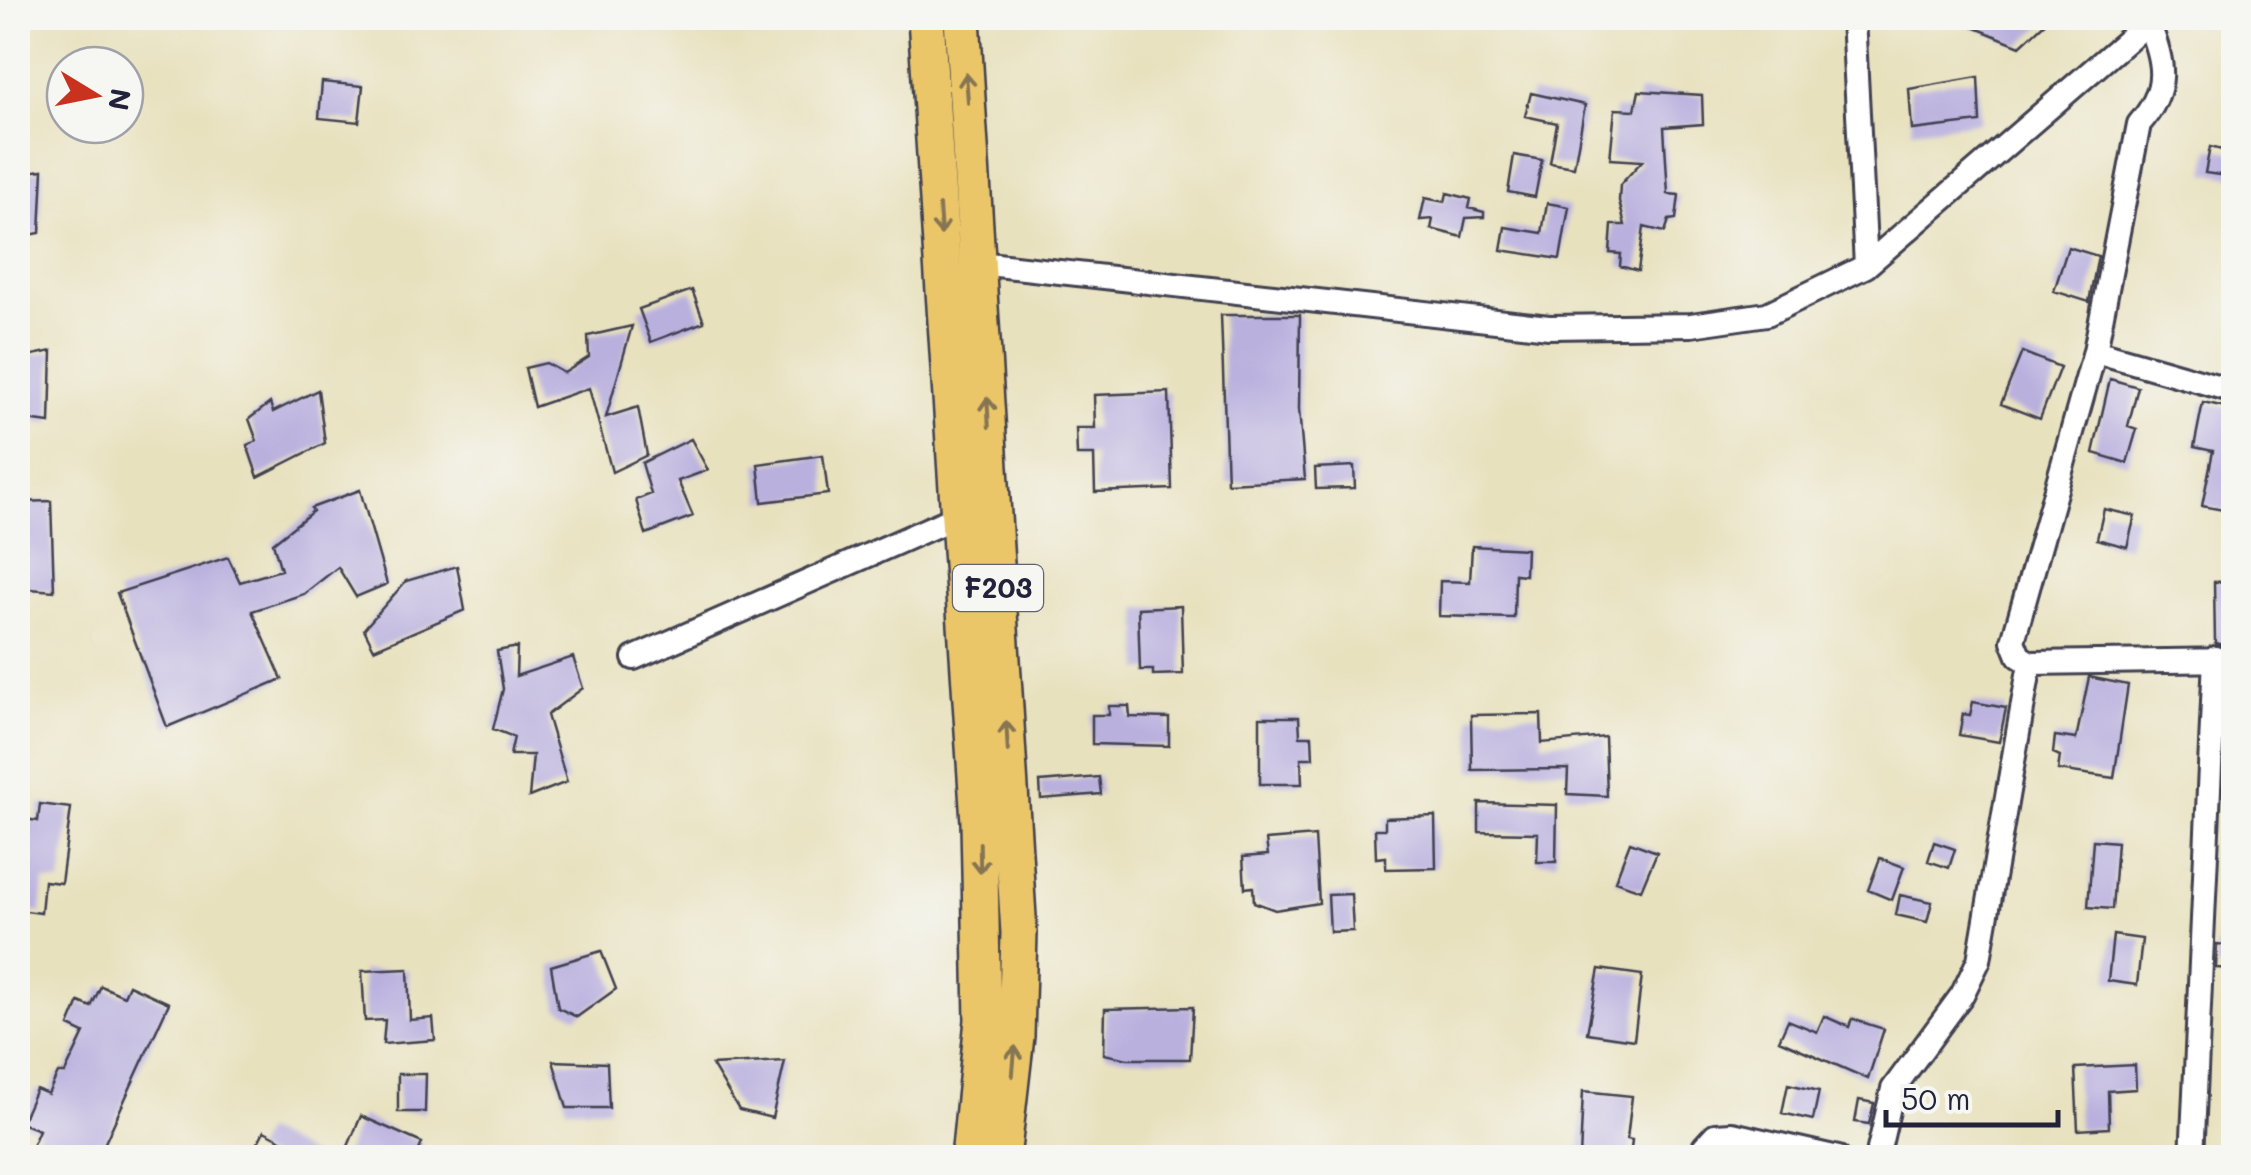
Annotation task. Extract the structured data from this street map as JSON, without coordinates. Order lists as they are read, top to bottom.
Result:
{
  "streets": {
    "main road": ["F203"]
  },
  "scale_bar": "50 m",
  "north": "right"
}
